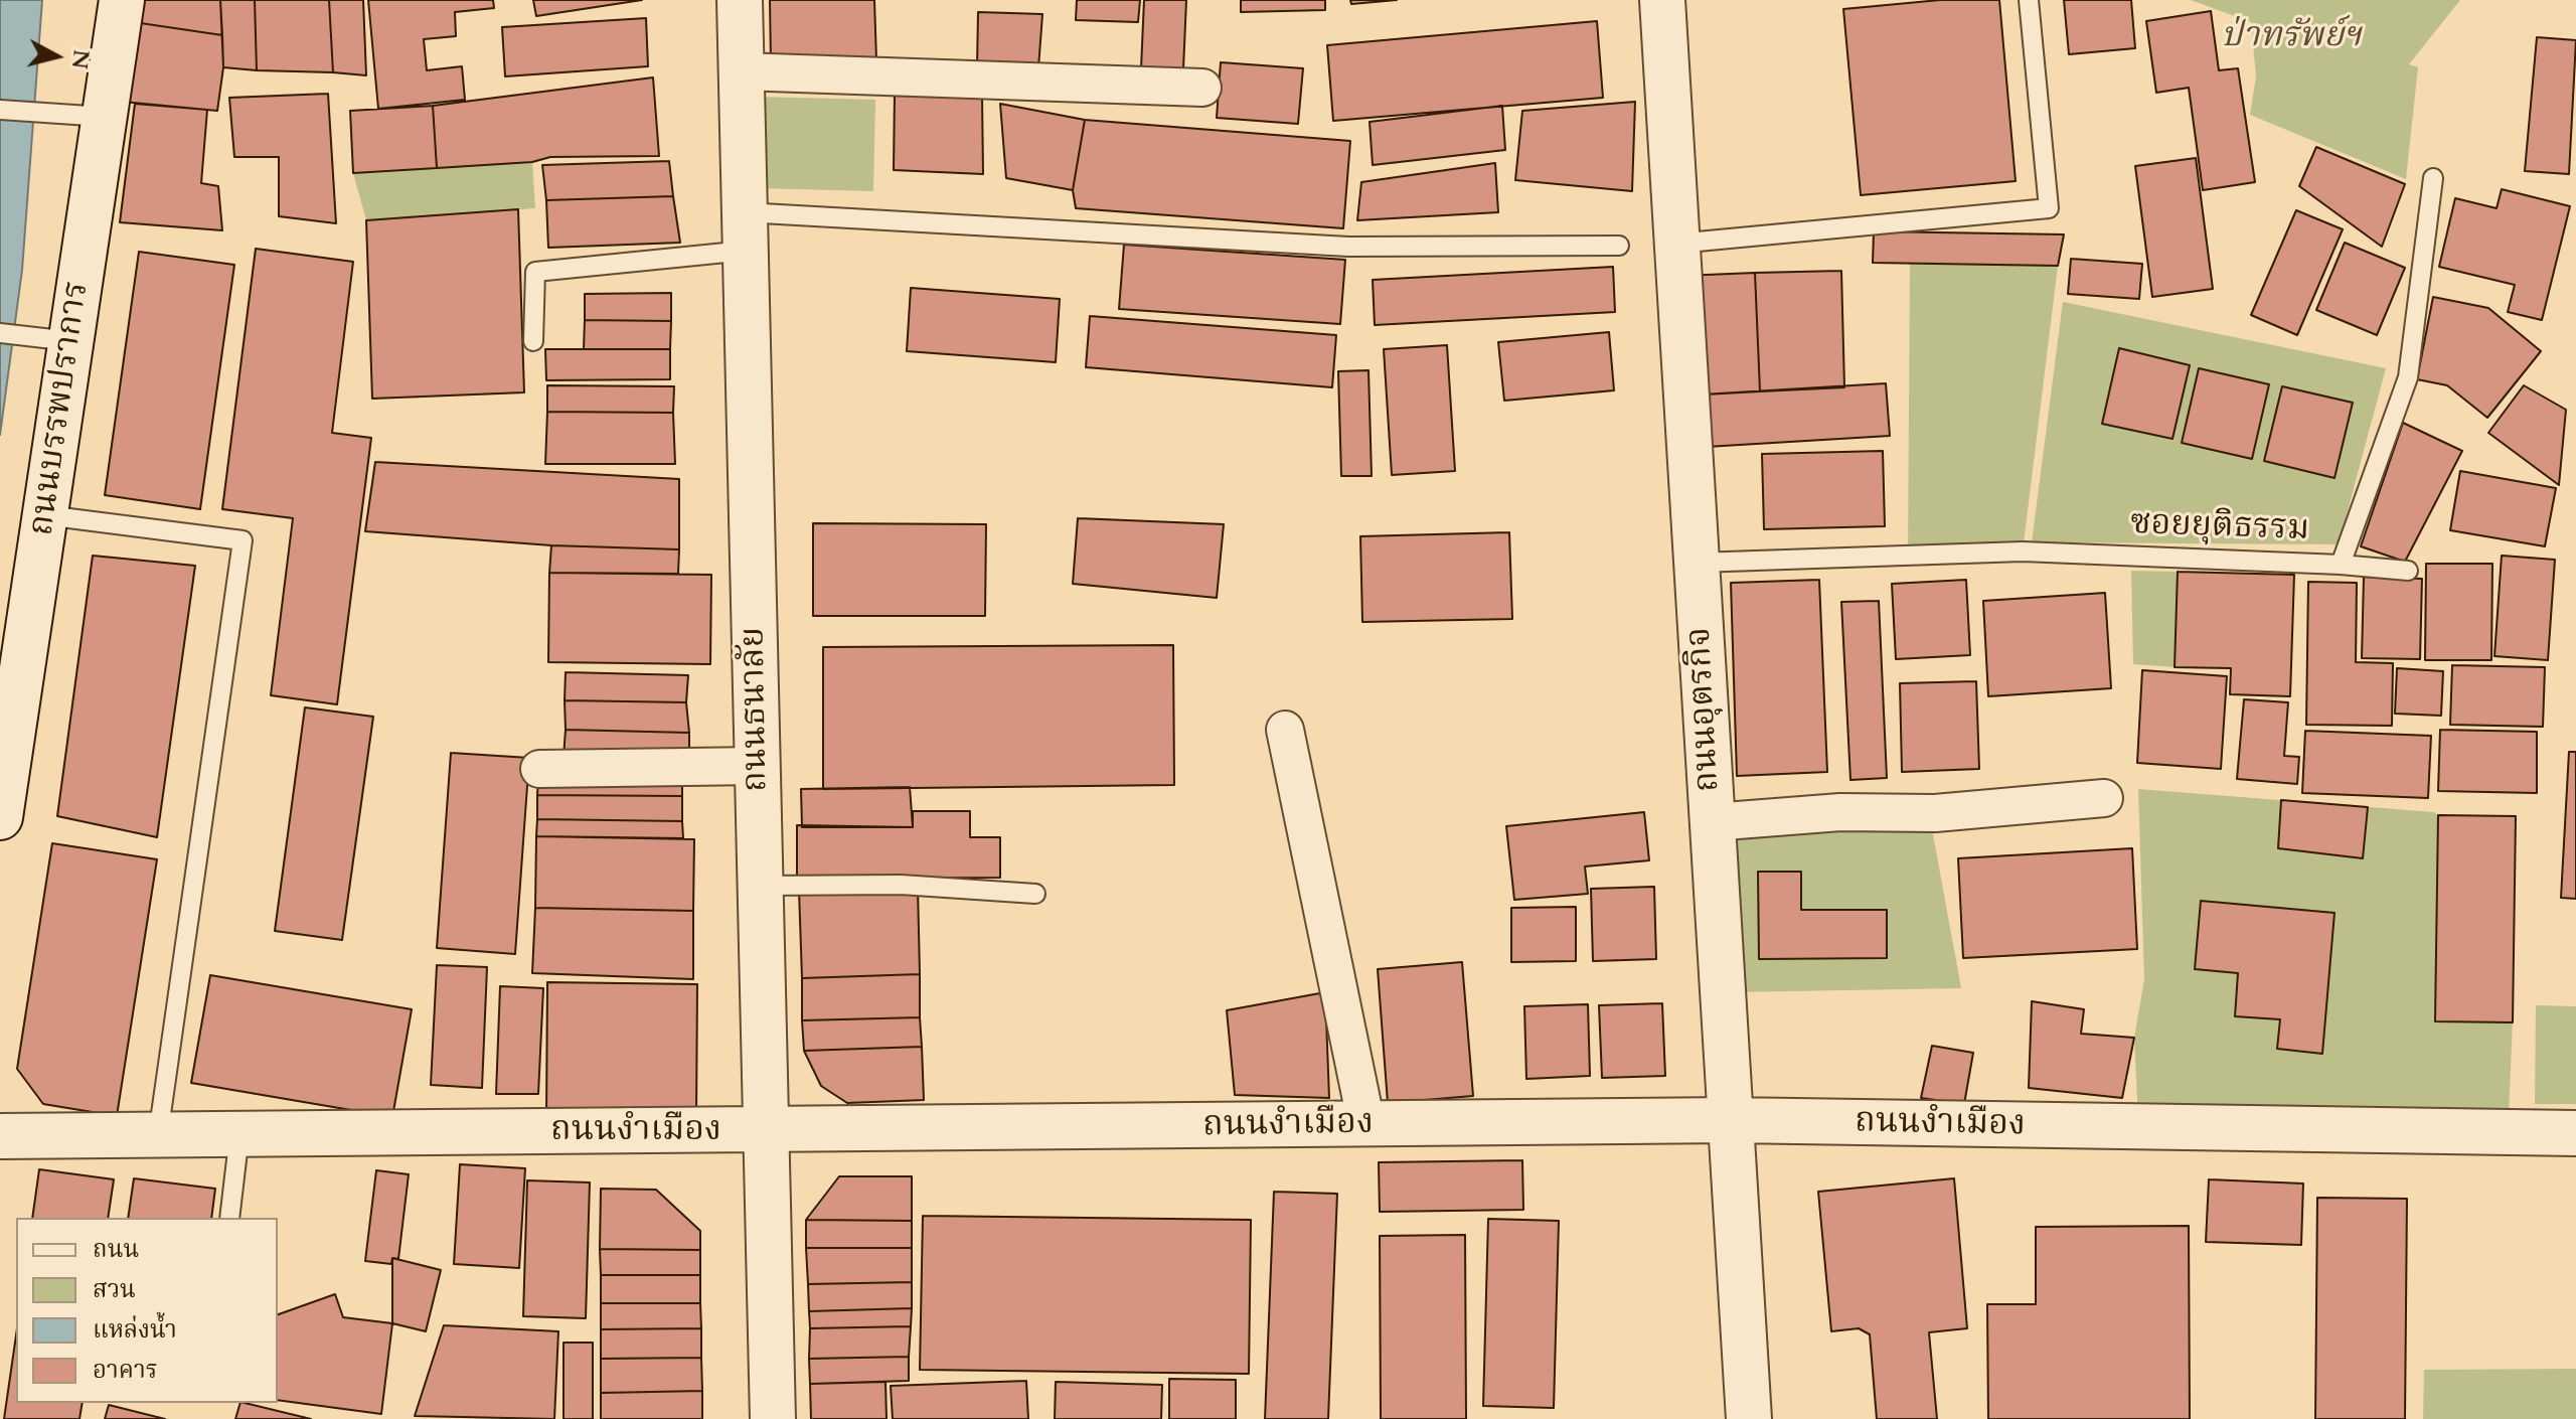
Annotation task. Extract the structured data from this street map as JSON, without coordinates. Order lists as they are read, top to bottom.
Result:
{
  "streets": {
    "street": [
      "ถนนบรรพปราการ",
      "ถนนธนาลัย",
      "ถนนอุตรกิจ",
      "ถนนงำเมือง"
    ],
    "lane": ["ซอยยุติธรรม"]
  },
  "crossings": [
    ["ซอยยุติธรรม", "ถนนอุตรกิจ"],
    ["ถนนธนาลัย", "ถนนงำเมือง"],
    ["ถนนอุตรกิจ", "ถนนงำเมือง"]
  ],
  "parks": ["ป่าทรัพย์ฯ"],
  "legend": [
    "ถนน",
    "สวน",
    "แหล่งน้ำ",
    "อาคาร"
  ],
  "north": "right"
}
